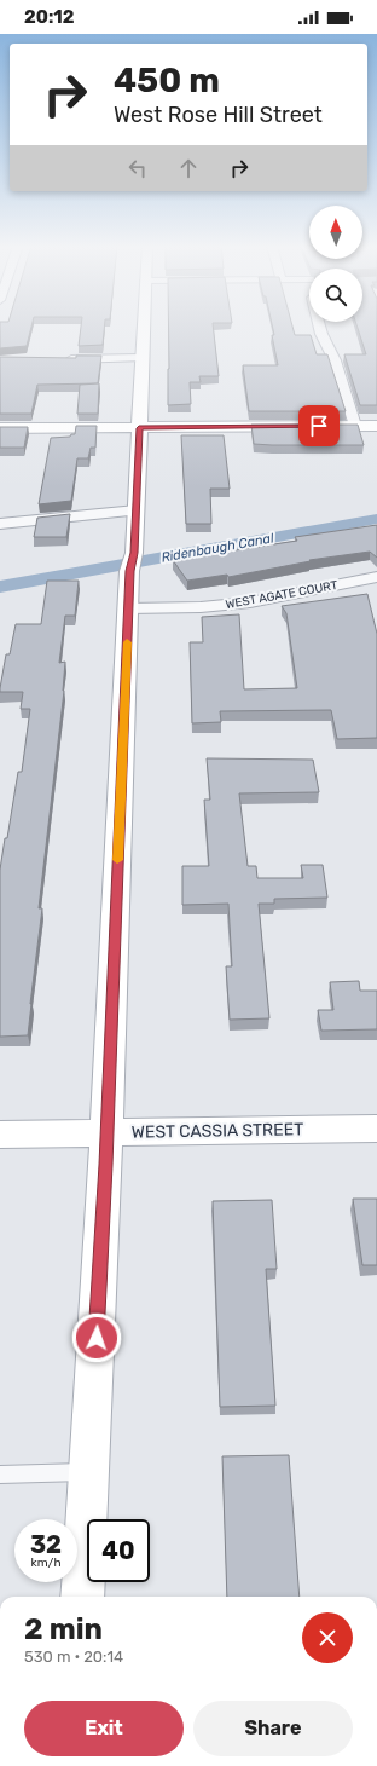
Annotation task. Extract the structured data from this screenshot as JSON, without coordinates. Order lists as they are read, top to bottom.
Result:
{
  "streets": {
    "street": ["WEST AGATE COURT", "WEST CASSIA STREET"]
  },
  "water": ["Ridenbaugh Canal"],
  "north": "top",
  "page": {
    "status": "20:12",
    "turn": ["450 m", "West Rose Hill Street"],
    "speed": "32 km/h",
    "limit": "40",
    "heading": ["2 min", "530 m · 20:14"],
    "buttons": ["Exit", "Share"]
  }
}
